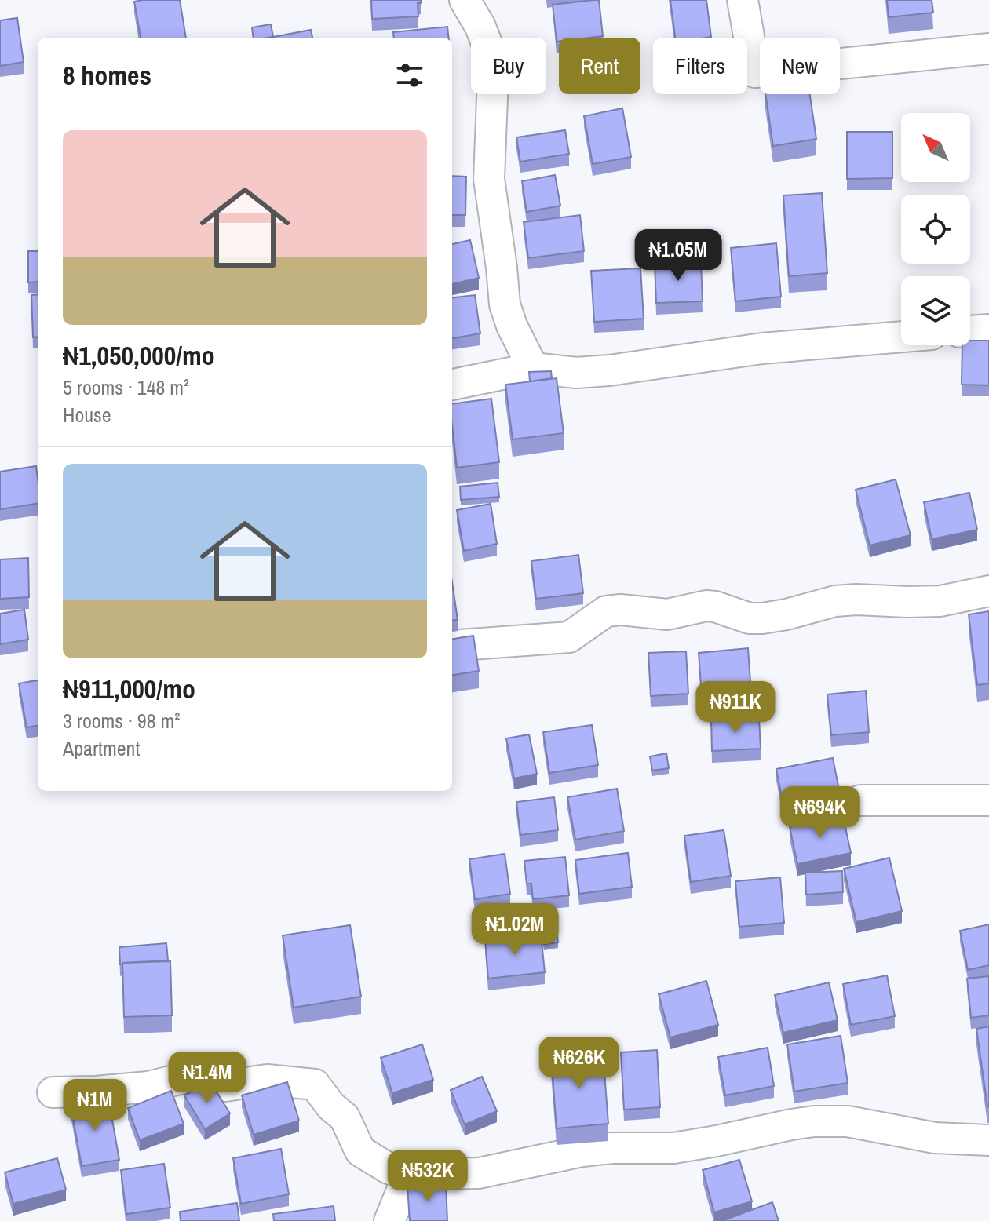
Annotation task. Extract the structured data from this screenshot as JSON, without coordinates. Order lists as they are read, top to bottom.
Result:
{
  "north": "top left",
  "page": {
    "chip": [
      "Buy",
      "Rent",
      "Filters",
      "New"
    ],
    "heading": "8 homes",
    "list": [
      {
        "name": "₦1,050,000/mo",
        "note": "5 rooms · 148 m² · House"
      },
      {
        "name": "₦911,000/mo",
        "note": "3 rooms · 98 m² · Apartment"
      }
    ],
    "price": [
      "₦1.05M",
      "₦911K",
      "₦694K",
      "₦1.02M",
      "₦626K",
      "₦1.4M",
      "₦1M",
      "₦532K"
    ]
  }
}
